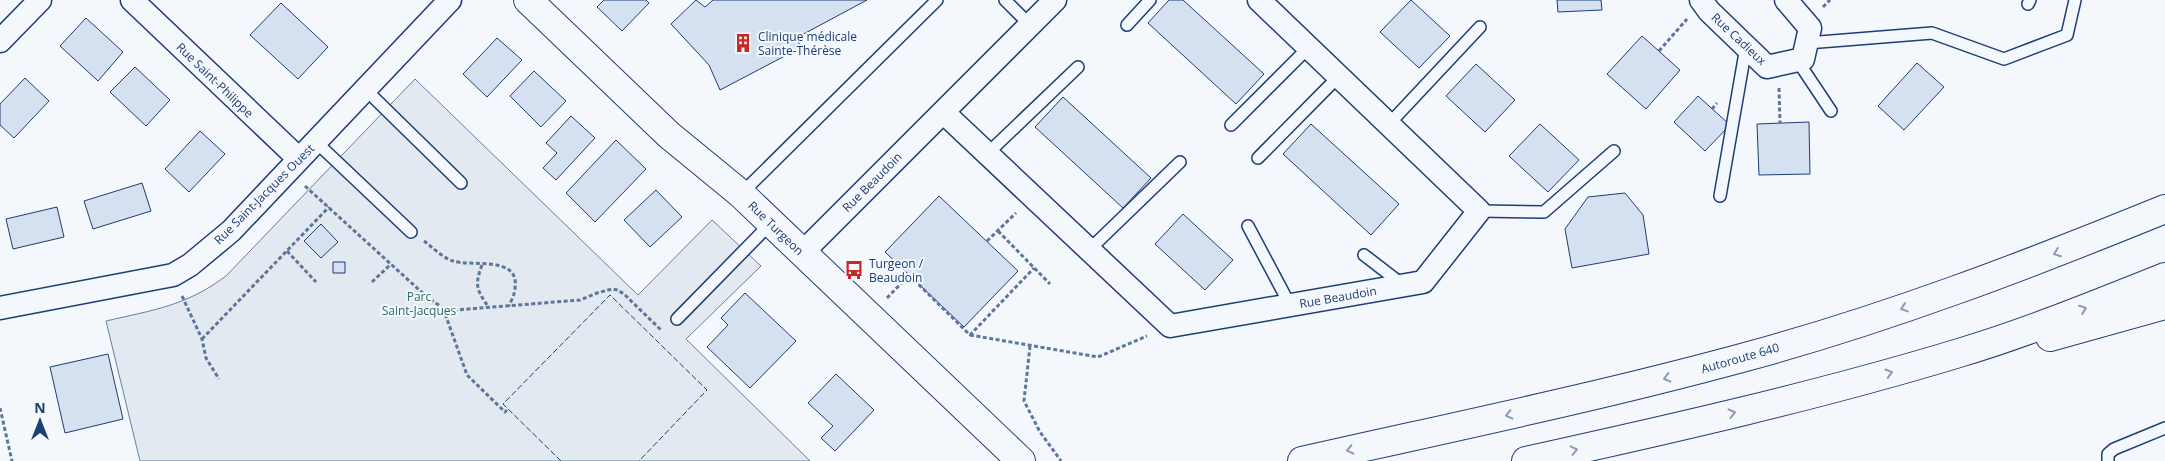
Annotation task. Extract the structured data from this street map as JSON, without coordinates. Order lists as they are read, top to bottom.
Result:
{
  "streets": {
    "main road": ["Rue Turgeon", "Autoroute 640"],
    "street": [
      "Rue Cadieux",
      "Rue Saint-Philippe",
      "Rue Beaudoin",
      "Rue Saint-Jacques Ouest"
    ]
  },
  "crossings": [
    ["Rue Saint-Philippe", "Rue Saint-Jacques Ouest"],
    ["Rue Beaudoin", "Rue Turgeon"]
  ],
  "parks": ["Parc Saint-Jacques"],
  "places": {
    "building": ["Clinique médicale Sainte-Thérèse"],
    "bus stop": ["Turgeon / Beaudoin"]
  },
  "north": "top"
}
